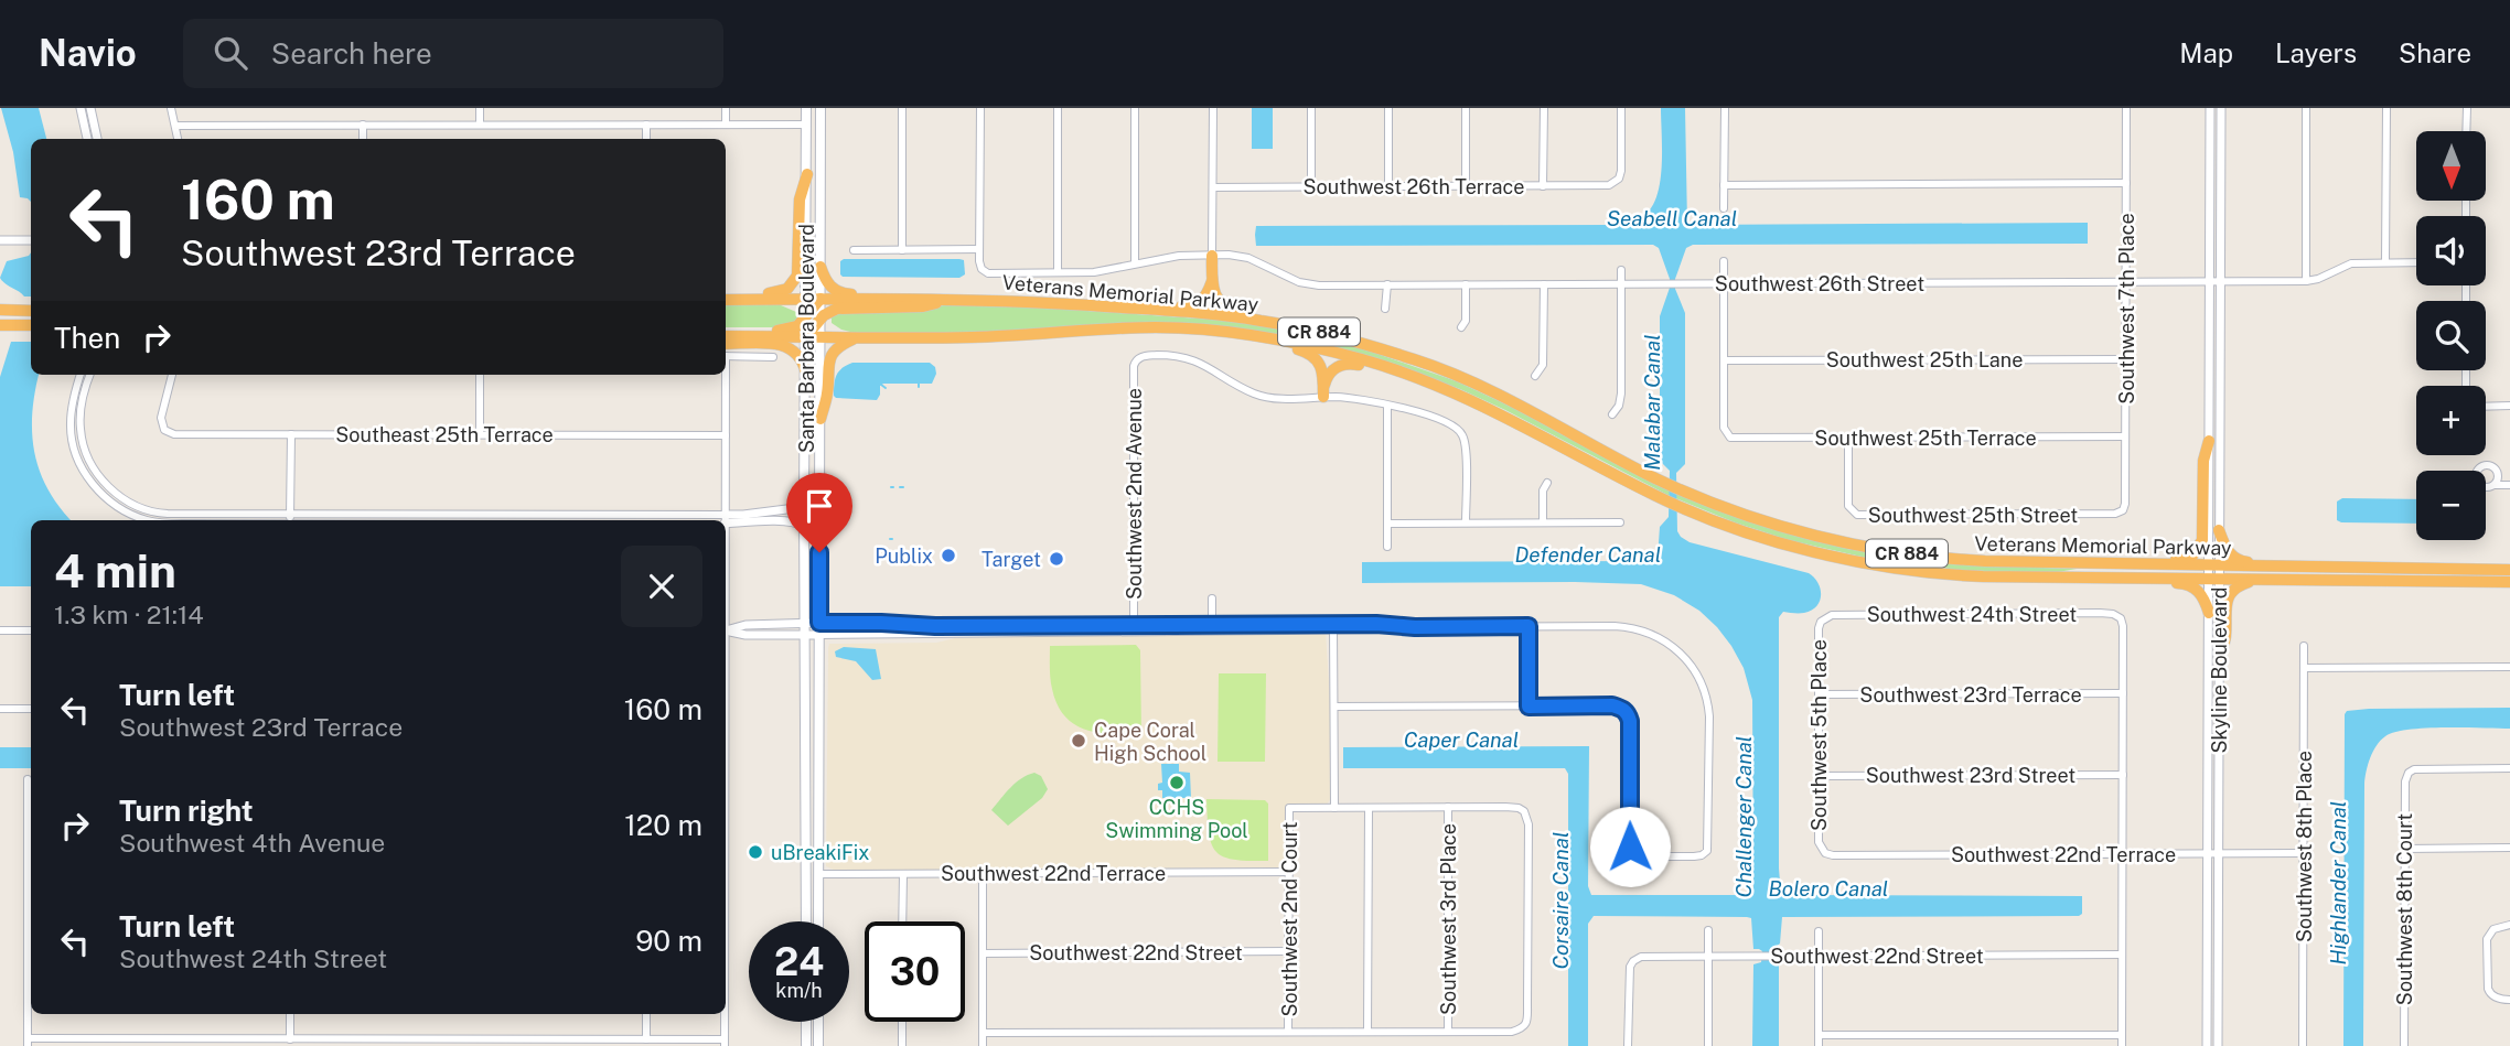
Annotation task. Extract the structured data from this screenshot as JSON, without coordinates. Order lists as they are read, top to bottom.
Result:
{
  "streets": {
    "highway": ["Veterans Memorial Parkway", "CR 884"],
    "main road": ["Santa Barbara Boulevard"],
    "street": [
      "Southwest 26th Terrace",
      "Southwest 26th Street",
      "Southwest 7th Place",
      "Southwest 25th Lane",
      "Southeast 25th Terrace",
      "Southwest 25th Terrace",
      "Southwest 2nd Avenue",
      "Southwest 25th Street",
      "Southwest 24th Street",
      "Skyline Boulevard",
      "Southwest 23rd Terrace",
      "Southwest 5th Place",
      "Southwest 23rd Street",
      "Southwest 8th Place",
      "Southwest 22nd Terrace",
      "Southwest 8th Court",
      "Southwest 2nd Court",
      "Southwest 3rd Place",
      "Southwest 22nd Street"
    ]
  },
  "crossings": [
    ["Southwest 26th Street", "Southwest 7th Place"],
    ["Southwest 26th Street", "Skyline Boulevard"],
    ["Veterans Memorial Parkway", "Santa Barbara Boulevard"],
    ["Veterans Memorial Parkway", "Skyline Boulevard"],
    ["Southwest 7th Place", "Southwest 25th Lane"],
    ["Southwest 7th Place", "Southwest 25th Terrace"],
    ["Southwest 7th Place", "Southwest 25th Street"],
    ["Santa Barbara Boulevard", "Southwest 22nd Terrace"],
    ["Southwest 25th Lane", "Southwest 25th Terrace"],
    ["Southwest 25th Terrace", "Southwest 25th Street"],
    ["Southwest 24th Street", "Southwest 23rd Terrace"],
    ["Southwest 24th Street", "Southwest 5th Place"],
    ["Skyline Boulevard", "Southwest 22nd Terrace"],
    ["Southwest 23rd Terrace", "Southwest 5th Place"],
    ["Southwest 5th Place", "Southwest 23rd Street"],
    ["Southwest 5th Place", "Southwest 22nd Terrace"],
    ["Southwest 8th Place", "Southwest 22nd Terrace"],
    ["Southwest 22nd Terrace", "Southwest 2nd Court"],
    ["Southwest 2nd Court", "Southwest 22nd Street"]
  ],
  "water": [
    "Seabell Canal",
    "Malabar Canal",
    "Defender Canal",
    "Caper Canal",
    "Challenger Canal",
    "Highlander Canal",
    "Bolero Canal",
    "Corsaire Canal"
  ],
  "places": [
    "Publix",
    "Target",
    "Cape Coral High School",
    "CCHS Swimming Pool",
    "uBreakiFix"
  ],
  "north": "bottom",
  "page": {
    "header": "Navio",
    "search": "Search here",
    "nav": ["Map", "Layers", "Share"],
    "map_buttons": ["+", "−"],
    "turn": ["160 m", "Southwest 23rd Terrace"],
    "then": "Then",
    "heading": ["4 min", "1.3 km · 21:14"],
    "list": [
      {
        "name": "Turn left",
        "note": "Southwest 23rd Terrace",
        "value": "160 m"
      },
      {
        "name": "Turn right",
        "note": "Southwest 4th Avenue",
        "value": "120 m"
      },
      {
        "name": "Turn left",
        "note": "Southwest 24th Street",
        "value": "90 m"
      }
    ],
    "speed": "24 km/h",
    "limit": "30"
  }
}
